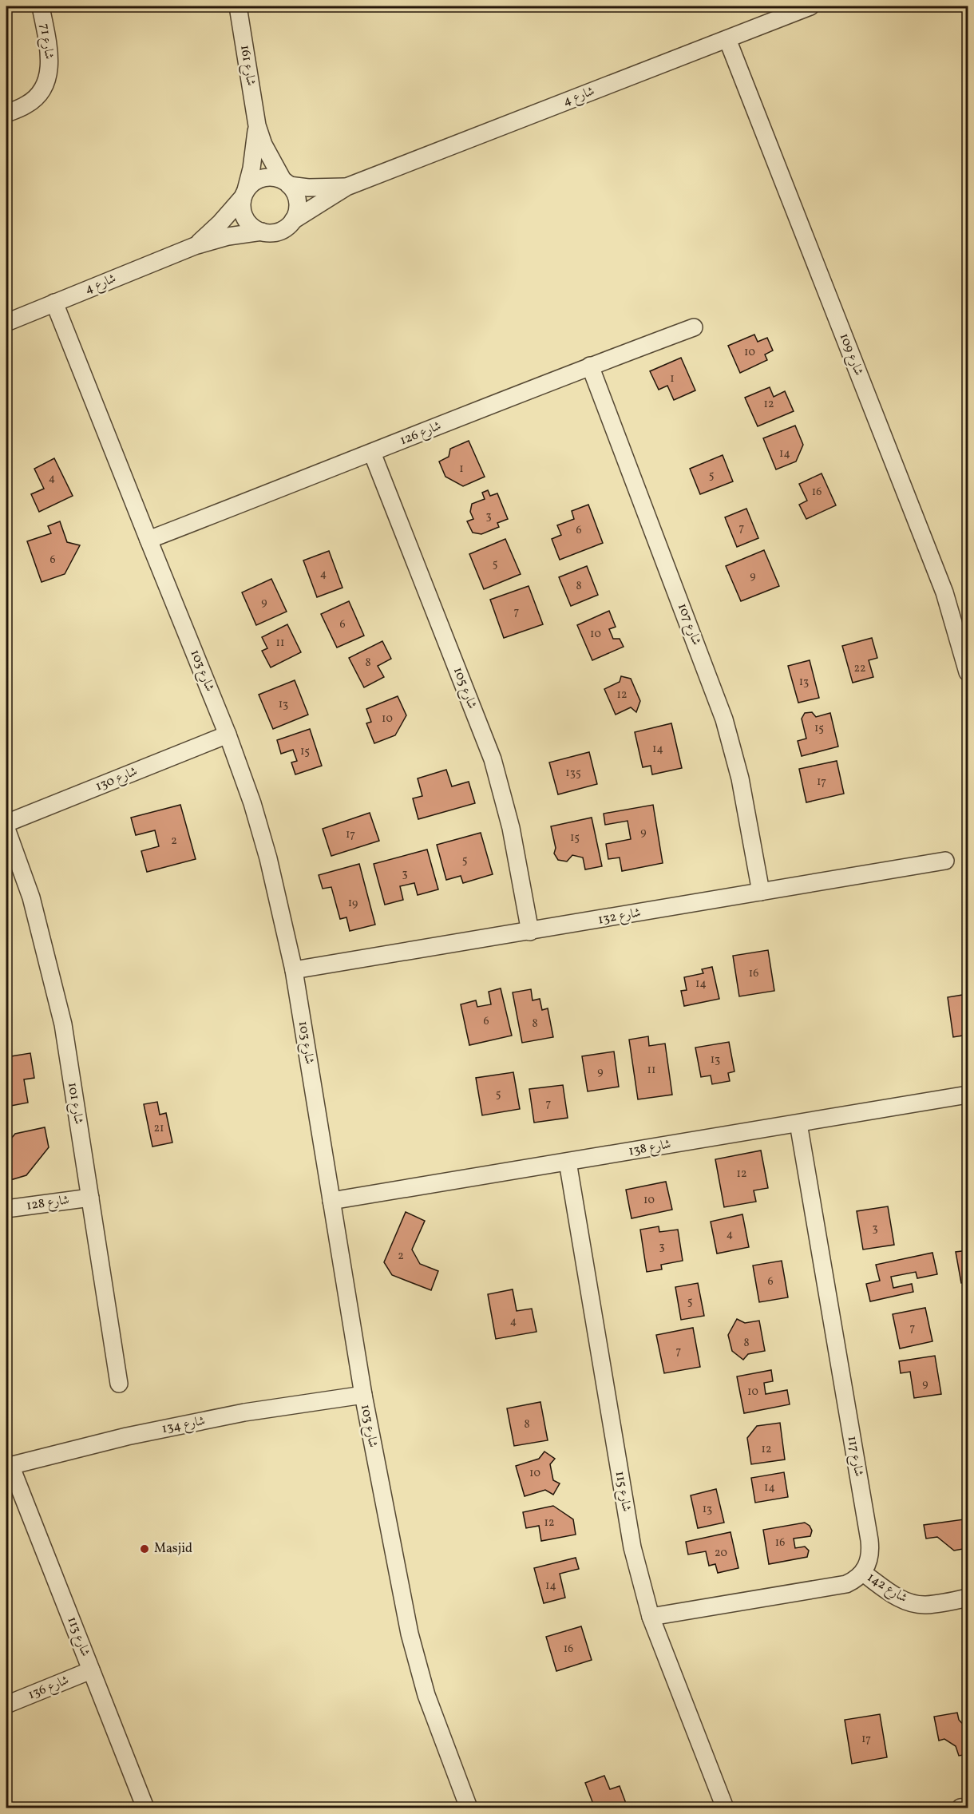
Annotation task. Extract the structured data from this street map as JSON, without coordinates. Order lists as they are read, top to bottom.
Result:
{
  "streets": {
    "street": [
      "شارع 71",
      "شارع 161",
      "شارع 4",
      "شارع 109",
      "شارع 126",
      "شارع 107",
      "شارع 103",
      "شارع 105",
      "شارع 130",
      "شارع 132",
      "شارع 101",
      "شارع 138",
      "شارع 128",
      "شارع 134",
      "شارع 117",
      "شارع 115",
      "شارع 142",
      "شارع 113",
      "شارع 136"
    ]
  },
  "crossings": [
    ["شارع 161", "شارع 4"],
    ["شارع 4", "شارع 109"],
    ["شارع 4", "شارع 103"],
    ["شارع 126", "شارع 107"],
    ["شارع 126", "شارع 103"],
    ["شارع 126", "شارع 105"],
    ["شارع 107", "شارع 132"],
    ["شارع 103", "شارع 130"],
    ["شارع 103", "شارع 132"],
    ["شارع 103", "شارع 138"],
    ["شارع 103", "شارع 134"],
    ["شارع 105", "شارع 132"],
    ["شارع 101", "شارع 128"],
    ["شارع 138", "شارع 117"],
    ["شارع 138", "شارع 115"],
    ["شارع 134", "شارع 113"],
    ["شارع 117", "شارع 142"],
    ["شارع 113", "شارع 136"]
  ],
  "places": ["Masjid"],
  "house_numbers": [
    "10",
    "1",
    "12",
    "14",
    "1",
    "5",
    "4",
    "16",
    "3",
    "7",
    "6",
    "6",
    "5",
    "4",
    "9",
    "8",
    "9",
    "7",
    "6",
    "10",
    "11",
    "8",
    "22",
    "13",
    "12",
    "13",
    "10",
    "15",
    "14",
    "15",
    "135",
    "17",
    "9",
    "17",
    "15",
    "2",
    "5",
    "3",
    "19",
    "16",
    "14",
    "6",
    "8",
    "13",
    "11",
    "9",
    "5",
    "7",
    "21",
    "12",
    "10",
    "3",
    "4",
    "3",
    "2",
    "6",
    "5",
    "4",
    "7",
    "8",
    "7",
    "9",
    "10",
    "8",
    "12",
    "10",
    "14",
    "13",
    "12",
    "16",
    "20",
    "14",
    "16",
    "17"
  ]
}
